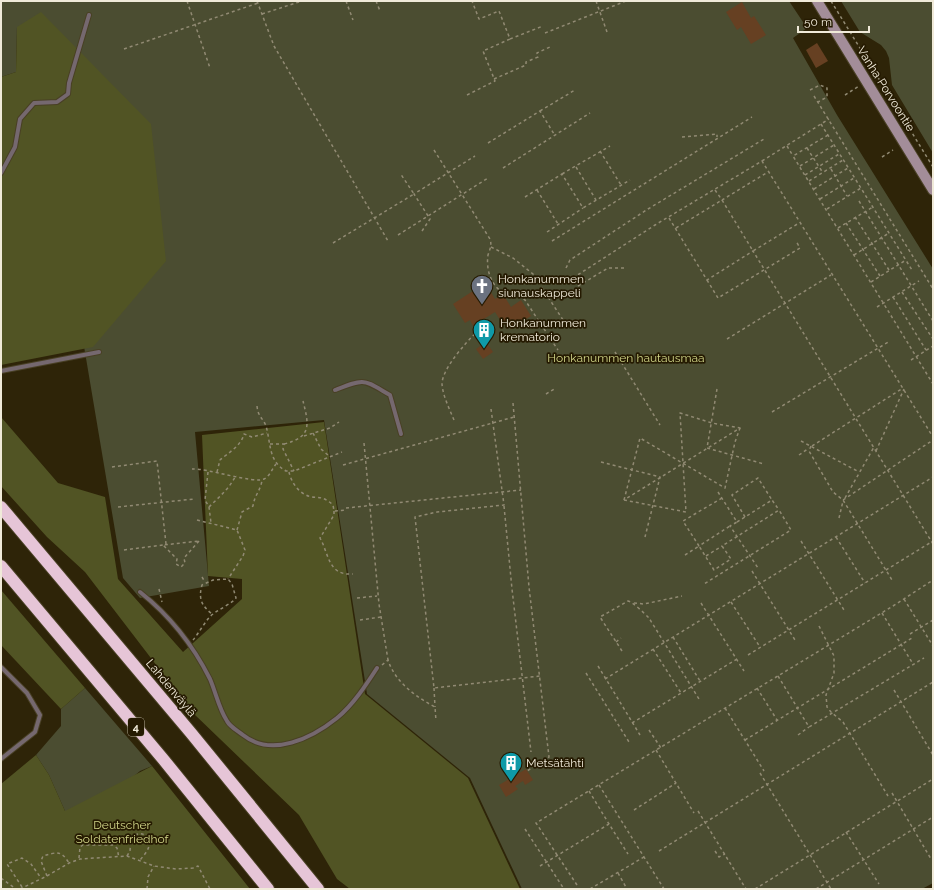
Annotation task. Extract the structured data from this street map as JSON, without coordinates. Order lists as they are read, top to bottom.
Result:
{
  "streets": {
    "highway": ["Lahdenväylä", "4"],
    "main road": ["Vanha Porvoontie"]
  },
  "parks": ["Honkanummen hautausmaa", "Deutscher Soldatenfriedhof"],
  "places": {
    "church": ["Honkanummen siunauskappeli"],
    "building": ["Honkanummen krematorio", "Metsätähti"]
  },
  "scale_bar": "50 m"
}
